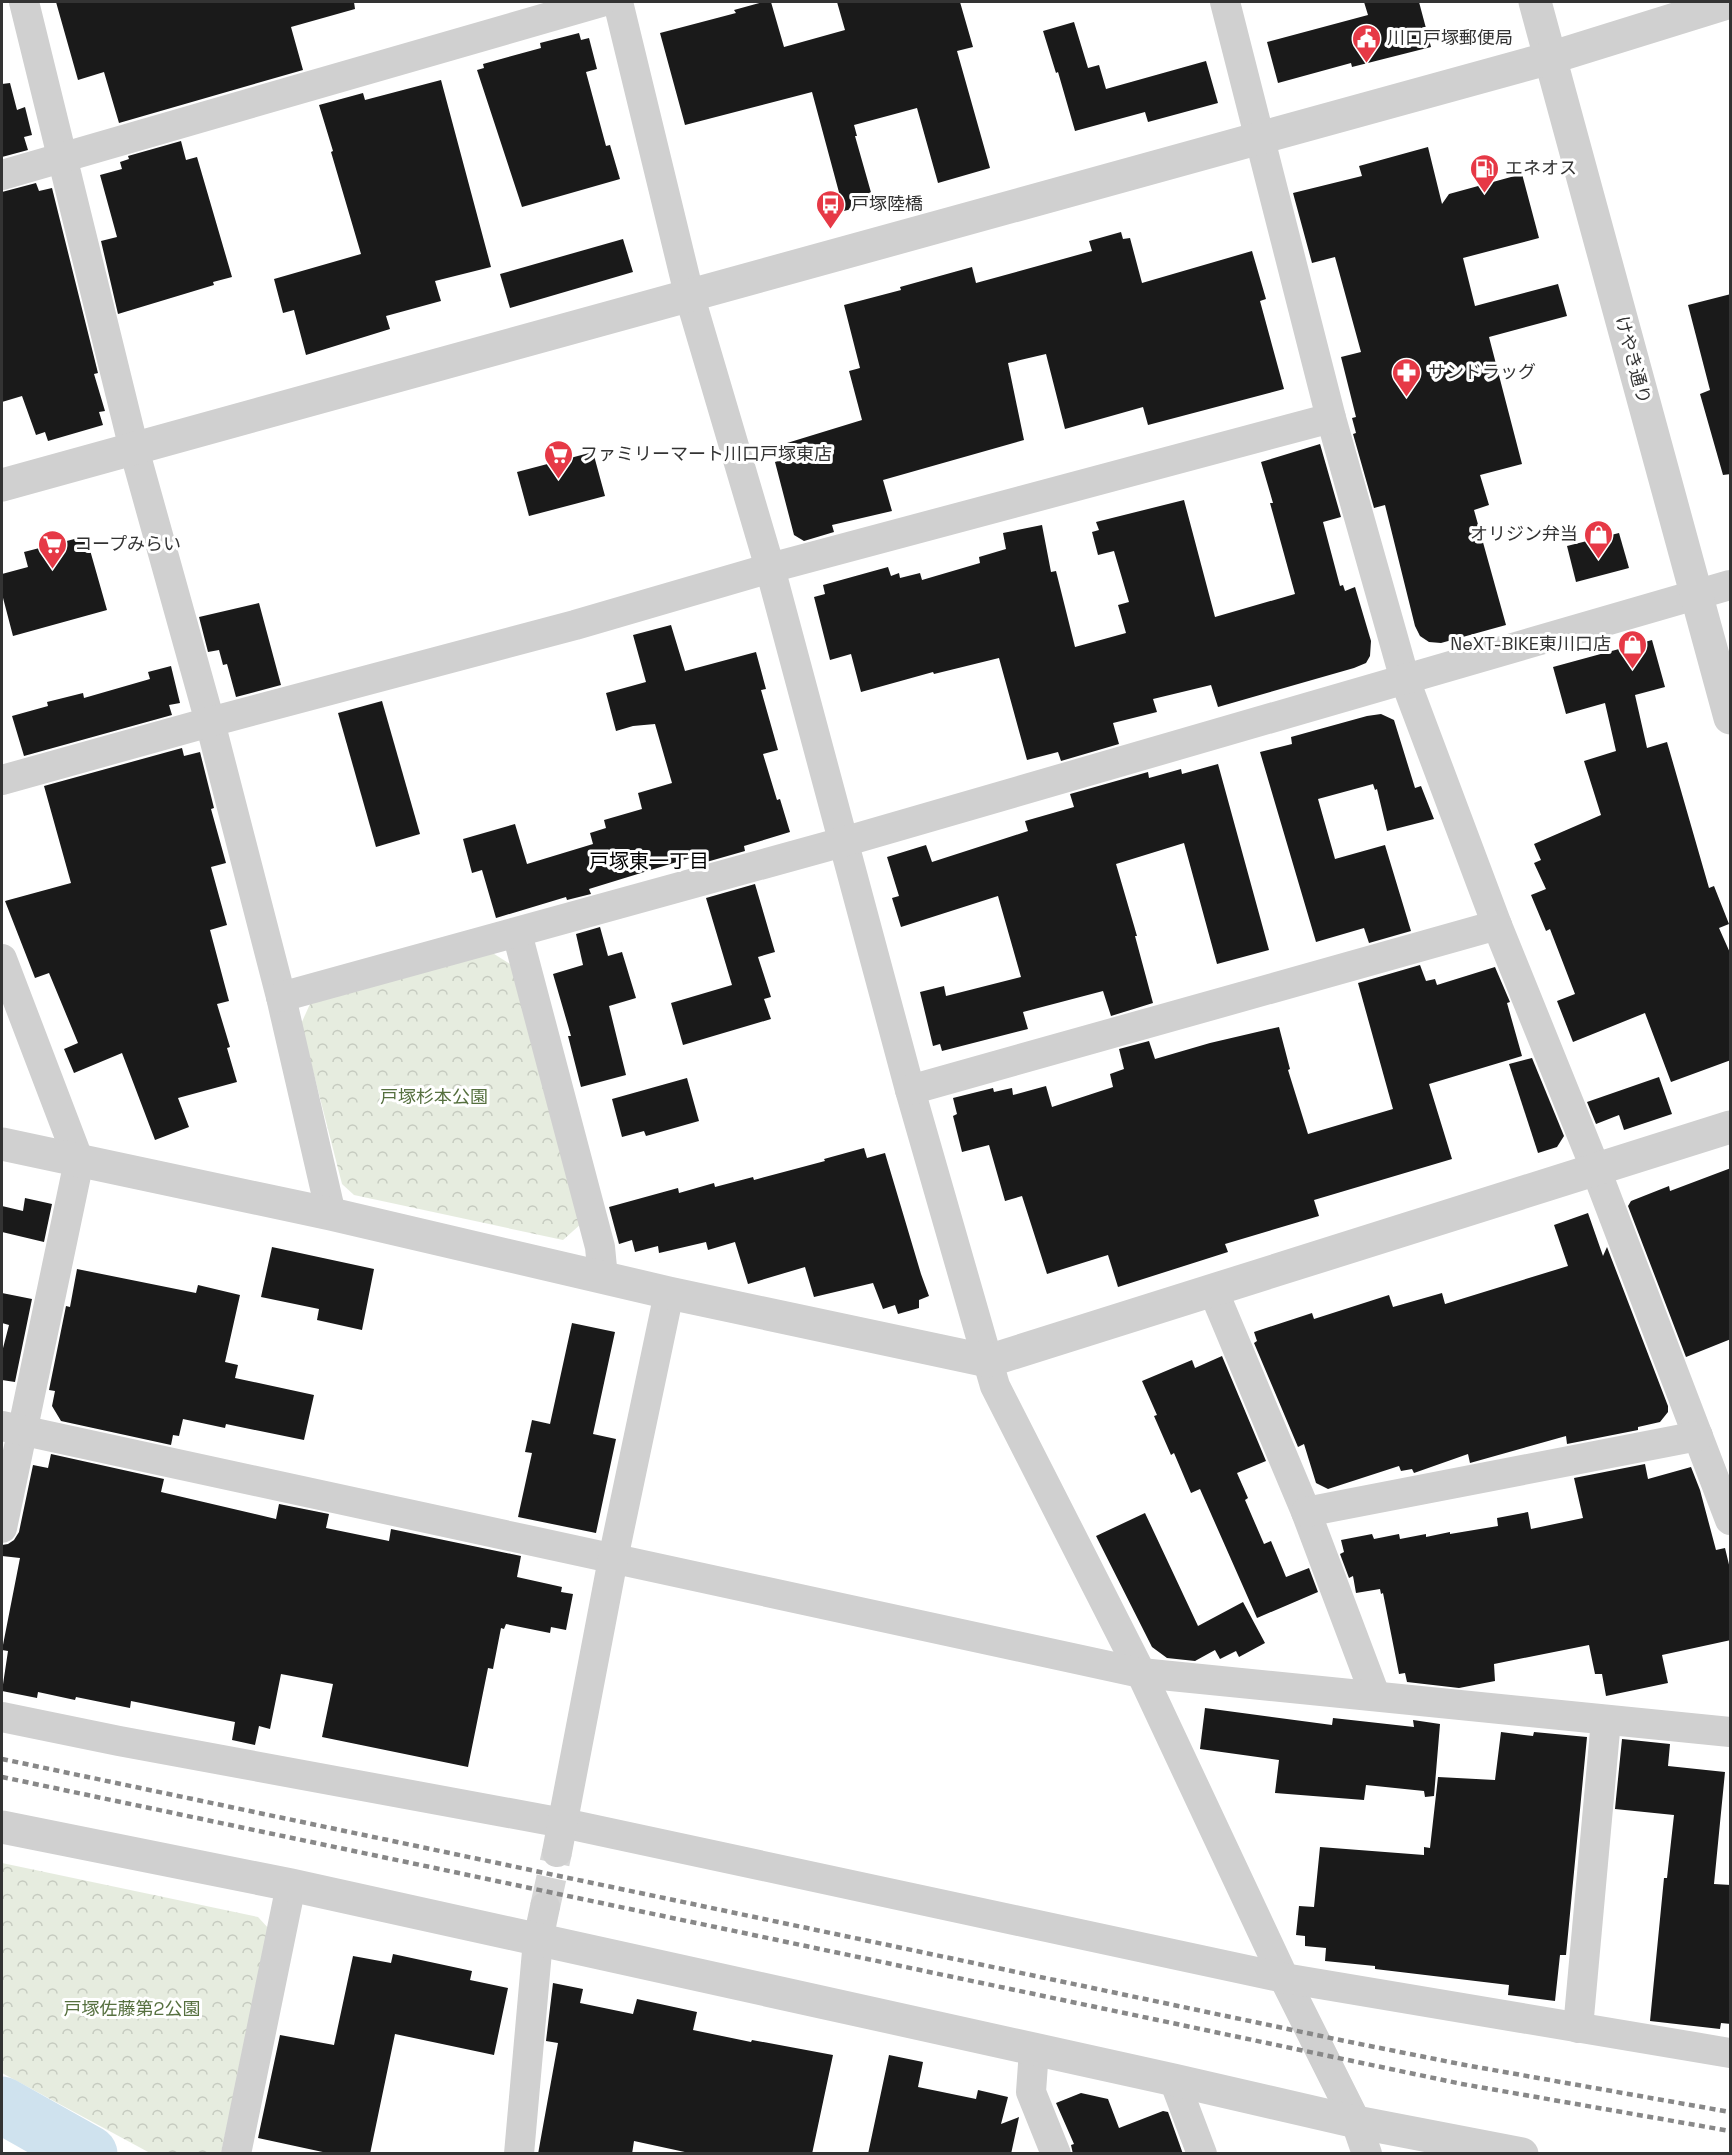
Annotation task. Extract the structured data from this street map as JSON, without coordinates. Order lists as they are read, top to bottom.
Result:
{
  "streets": {
    "street": ["けやき通り"]
  },
  "districts": ["戸塚東一丁目"],
  "parks": ["戸塚杉本公園", "戸塚佐藤第2公園"],
  "places": {
    "public building": ["川口戸塚郵便局"],
    "fuel station": ["エネオス"],
    "bus stop": ["戸塚陸橋"],
    "pharmacy": ["サンドラッグ"],
    "supermarket": ["ファミリーマート川口戸塚東店", "コープみらい"],
    "shop": ["オリジン弁当", "NeXT-BIKE東川口店"]
  }
}
